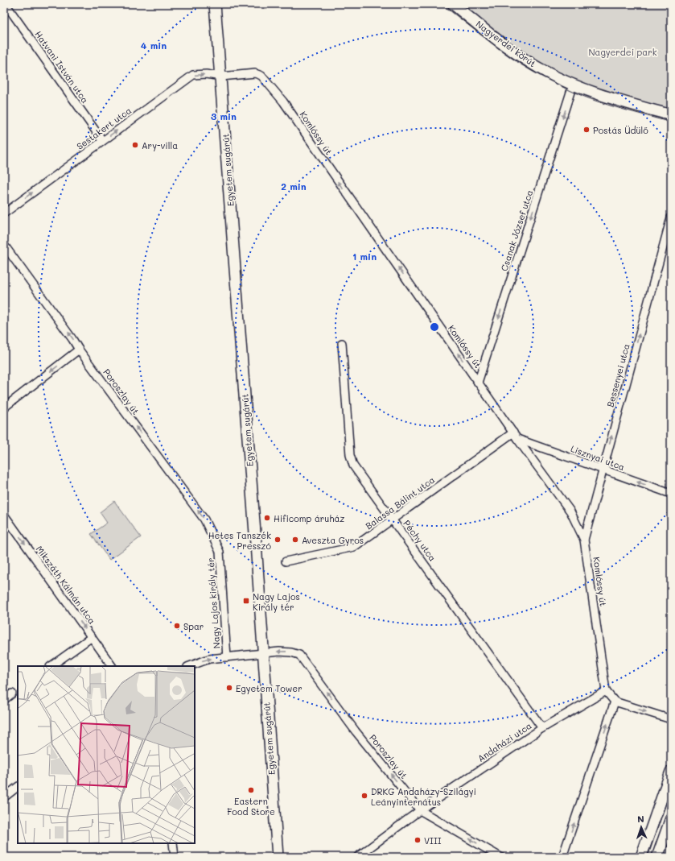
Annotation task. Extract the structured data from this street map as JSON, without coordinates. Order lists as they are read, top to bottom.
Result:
{
  "streets": {
    "street": [
      "Nagyerdei körút",
      "Hatvani István utca",
      "Sestakert utca",
      "Komlóssy út",
      "Egyetem sugárút",
      "Csanak József utca",
      "Bessenyei utca",
      "Poroszlay út",
      "Lisznyai utca",
      "Balassa Bálint utca",
      "Péchy utca",
      "Mikszáth Kálmán utca",
      "Nagy Lajos király tér",
      "Andaházi utca"
    ]
  },
  "crossings": [
    ["Nagyerdei körút", "Csanak József utca"],
    ["Hatvani István utca", "Sestakert utca"],
    ["Sestakert utca", "Komlóssy út"],
    ["Sestakert utca", "Egyetem sugárút"],
    ["Komlóssy út", "Egyetem sugárút"],
    ["Komlóssy út", "Csanak József utca"],
    ["Komlóssy út", "Bessenyei utca"],
    ["Komlóssy út", "Lisznyai utca"],
    ["Komlóssy út", "Balassa Bálint utca"],
    ["Komlóssy út", "Andaházi utca"],
    ["Egyetem sugárút", "Nagy Lajos király tér"],
    ["Bessenyei utca", "Lisznyai utca"],
    ["Poroszlay út", "Nagy Lajos király tér"],
    ["Poroszlay út", "Andaházi utca"],
    ["Balassa Bálint utca", "Péchy utca"],
    ["Péchy utca", "Andaházi utca"]
  ],
  "one_way": [
    "Sestakert utca",
    "Komlóssy út",
    "Csanak József utca",
    "Bessenyei utca",
    "Poroszlay út",
    "Lisznyai utca",
    "Mikszáth Kálmán utca"
  ],
  "parks": ["Nagyerdei park"],
  "places": {
    "other": [
      "Postás Üdülő",
      "Ary-villa",
      "Hificomp áruház",
      "Hetes Tanszék Presszó",
      "Aveszta Gyros",
      "Spar",
      "Egyetem Tower",
      "Eastern Food Store",
      "DRKG Andaházy-Szilágyi Leányinternátus",
      "VIII"
    ],
    "transit": ["Nagy Lajos Király tér"]
  },
  "north": "top",
  "rings": [
    "4 min",
    "3 min",
    "2 min",
    "1 min"
  ]
}
